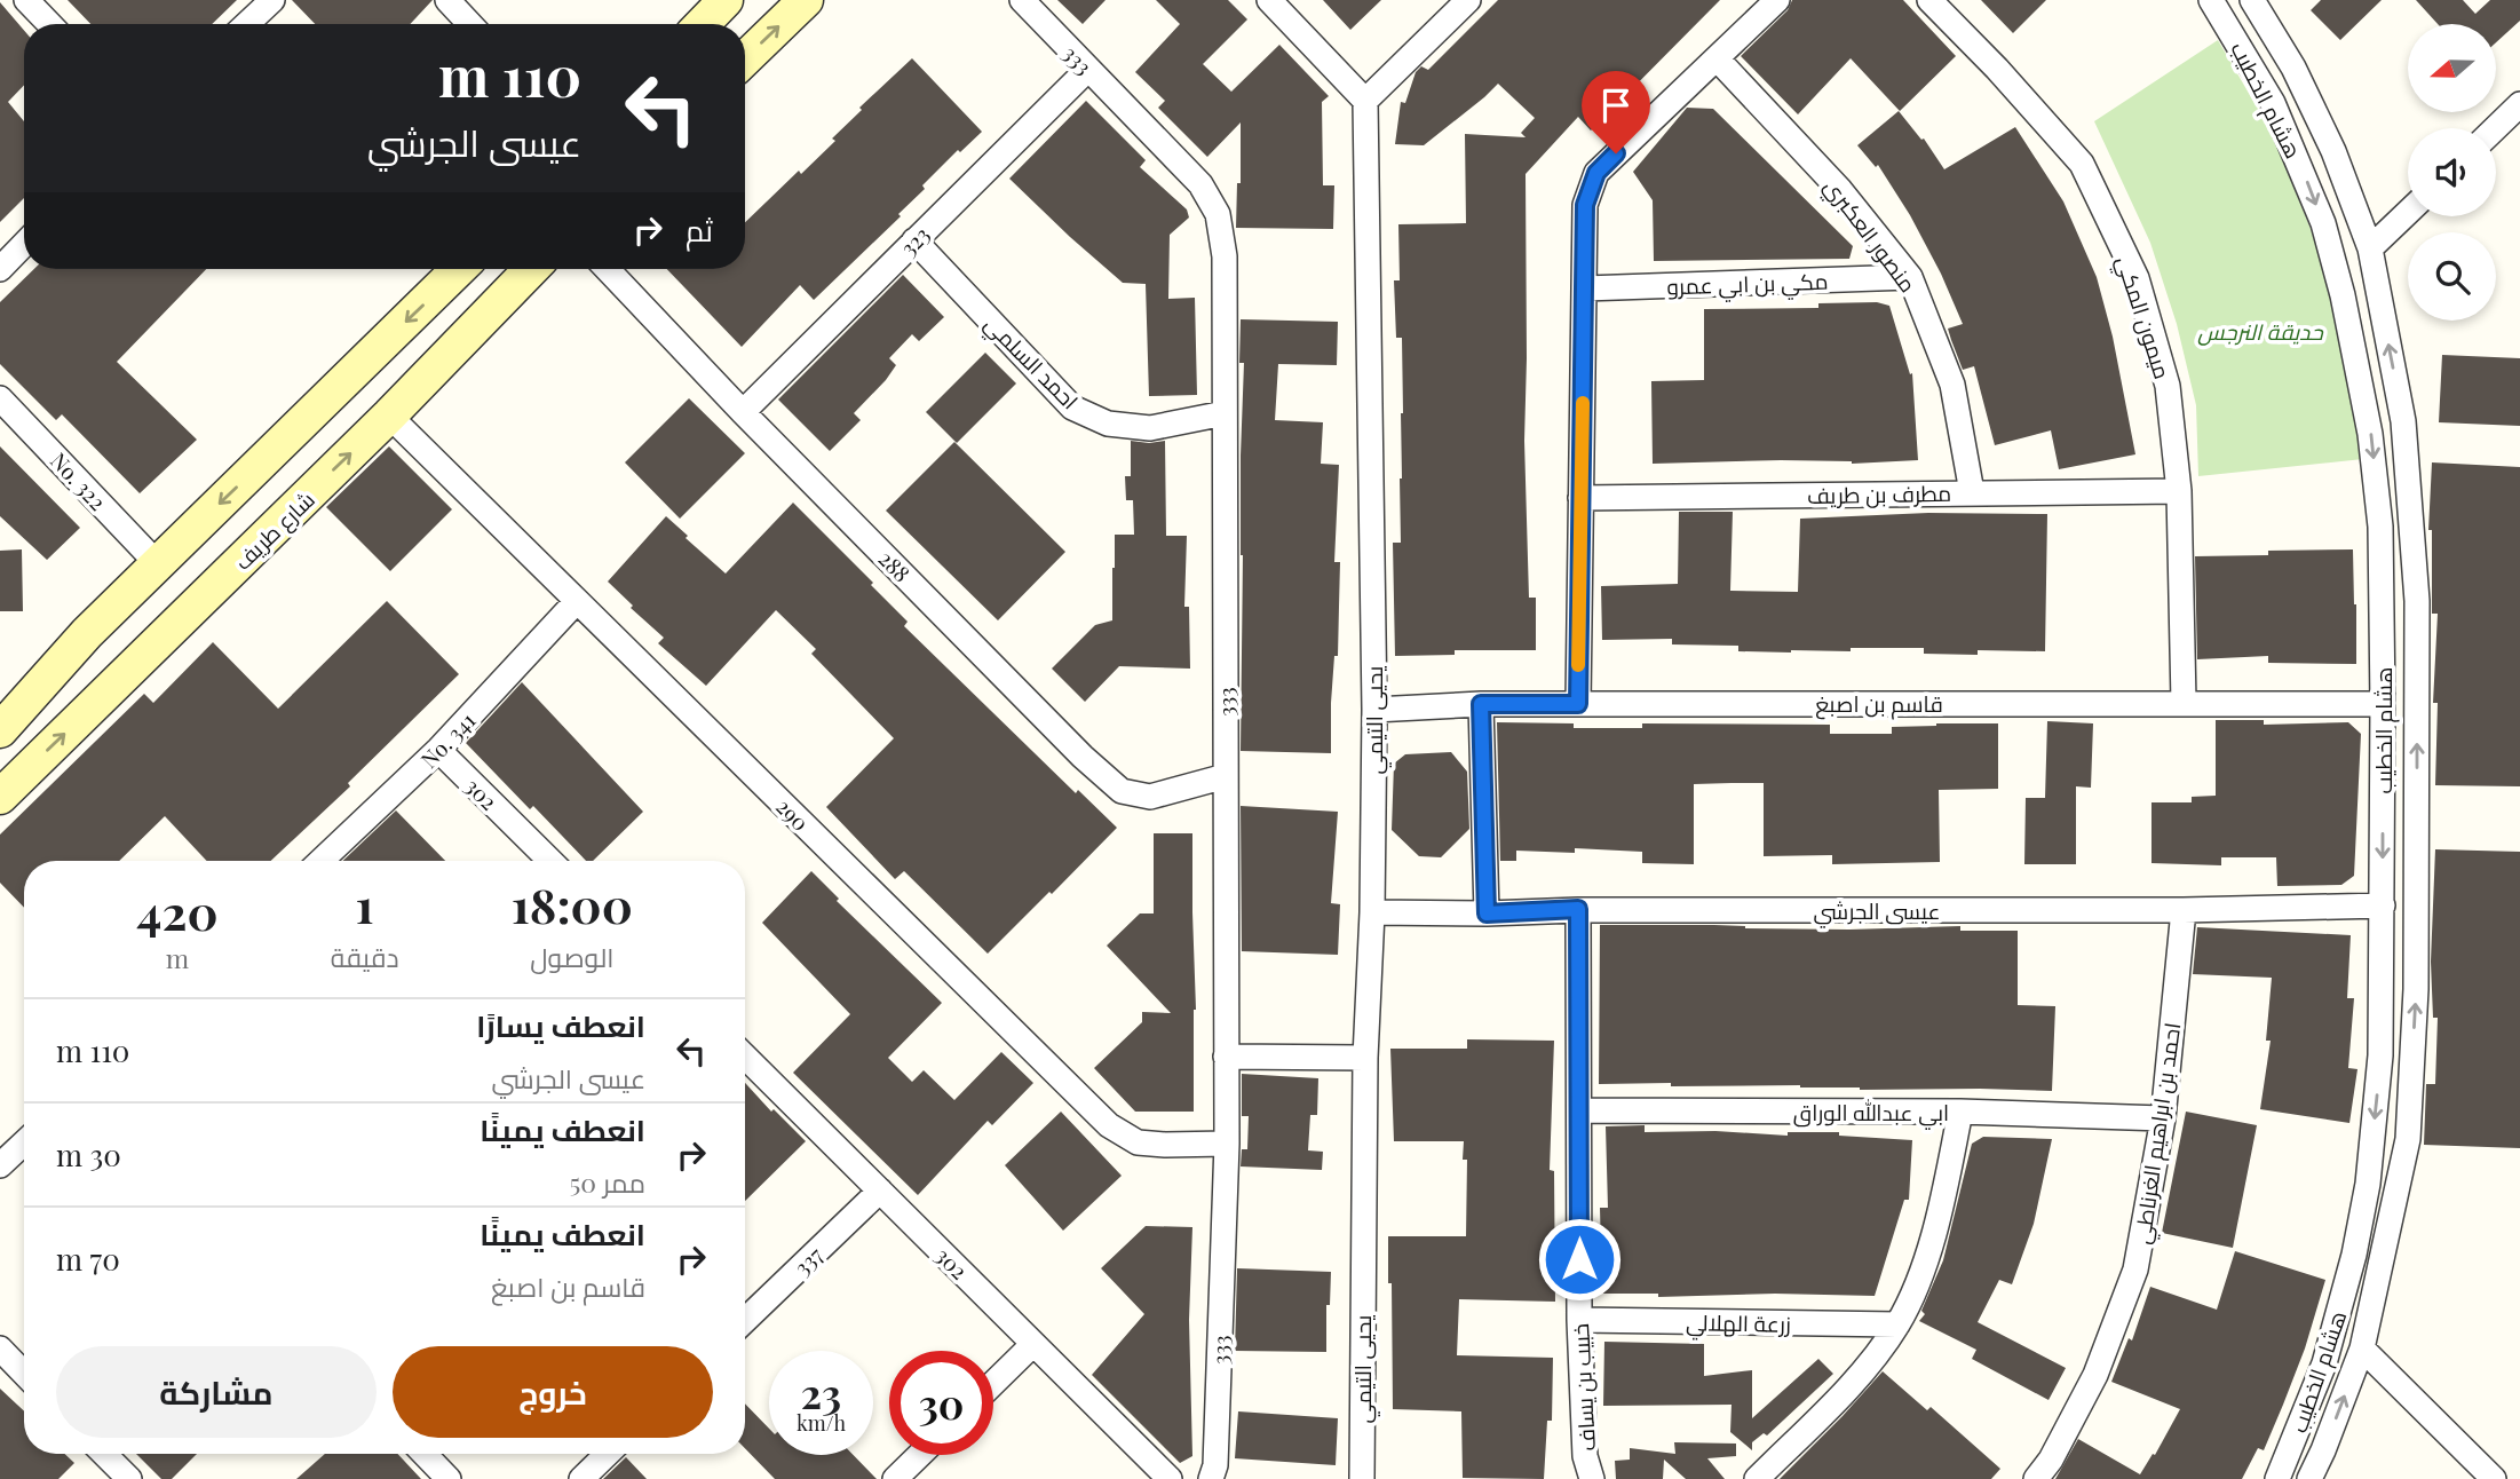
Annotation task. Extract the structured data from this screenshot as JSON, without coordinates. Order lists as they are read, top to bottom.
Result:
{
  "streets": {
    "street": [
      "333",
      "هشام الخطيب",
      "منصور العكبري",
      "323",
      "مكي بن ابي عمرو",
      "ميمون المكي",
      "احمد السلمي",
      "No. 322",
      "مطرف بن طريف",
      "شارع طريف",
      "288",
      "قاسم بن اصبغ",
      "يحيى التيمي",
      "No. 341",
      "302",
      "290",
      "عيسى الجرشي",
      "ابي عبدالله الوراق",
      "احمد بن ابراهيم الغرناطي",
      "337",
      "زرعة الهلالي",
      "خبيب بن يساف"
    ]
  },
  "crossings": [
    ["333", "323"],
    ["333", "احمد السلمي"],
    ["333", "288"],
    ["333", "290"],
    ["هشام الخطيب", "قاسم بن اصبغ"],
    ["هشام الخطيب", "عيسى الجرشي"],
    ["منصور العكبري", "مكي بن ابي عمرو"],
    ["منصور العكبري", "مطرف بن طريف"],
    ["323", "احمد السلمي"],
    ["323", "288"],
    ["ميمون المكي", "مطرف بن طريف"],
    ["ميمون المكي", "قاسم بن اصبغ"],
    ["شارع طريف", "290"],
    ["قاسم بن اصبغ", "يحيى التيمي"],
    ["يحيى التيمي", "عيسى الجرشي"],
    ["No. 341", "302"],
    ["No. 341", "290"],
    ["302", "337"],
    ["عيسى الجرشي", "احمد بن ابراهيم الغرناطي"],
    ["عيسى الجرشي", "خبيب بن يساف"],
    ["ابي عبدالله الوراق", "احمد بن ابراهيم الغرناطي"],
    ["ابي عبدالله الوراق", "خبيب بن يساف"],
    ["زرعة الهلالي", "خبيب بن يساف"]
  ],
  "parks": ["حديقة النرجس"],
  "north": "left",
  "page": {
    "turn": ["110 m", "عيسى الجرشي"],
    "then": "ثم",
    "eta": [
      "18:00",
      "الوصول",
      "1",
      "دقيقة",
      "420",
      "m"
    ],
    "list": [
      {
        "name": "انعطف يسارًا",
        "note": "عيسى الجرشي",
        "value": "110 m"
      },
      {
        "name": "انعطف يمينًا",
        "note": "ممر 50",
        "value": "30 m"
      },
      {
        "name": "انعطف يمينًا",
        "note": "قاسم بن اصبغ",
        "value": "70 m"
      }
    ],
    "buttons": ["خروج", "مشاركة"],
    "speed": "23 km/h",
    "limit": "30"
  }
}
